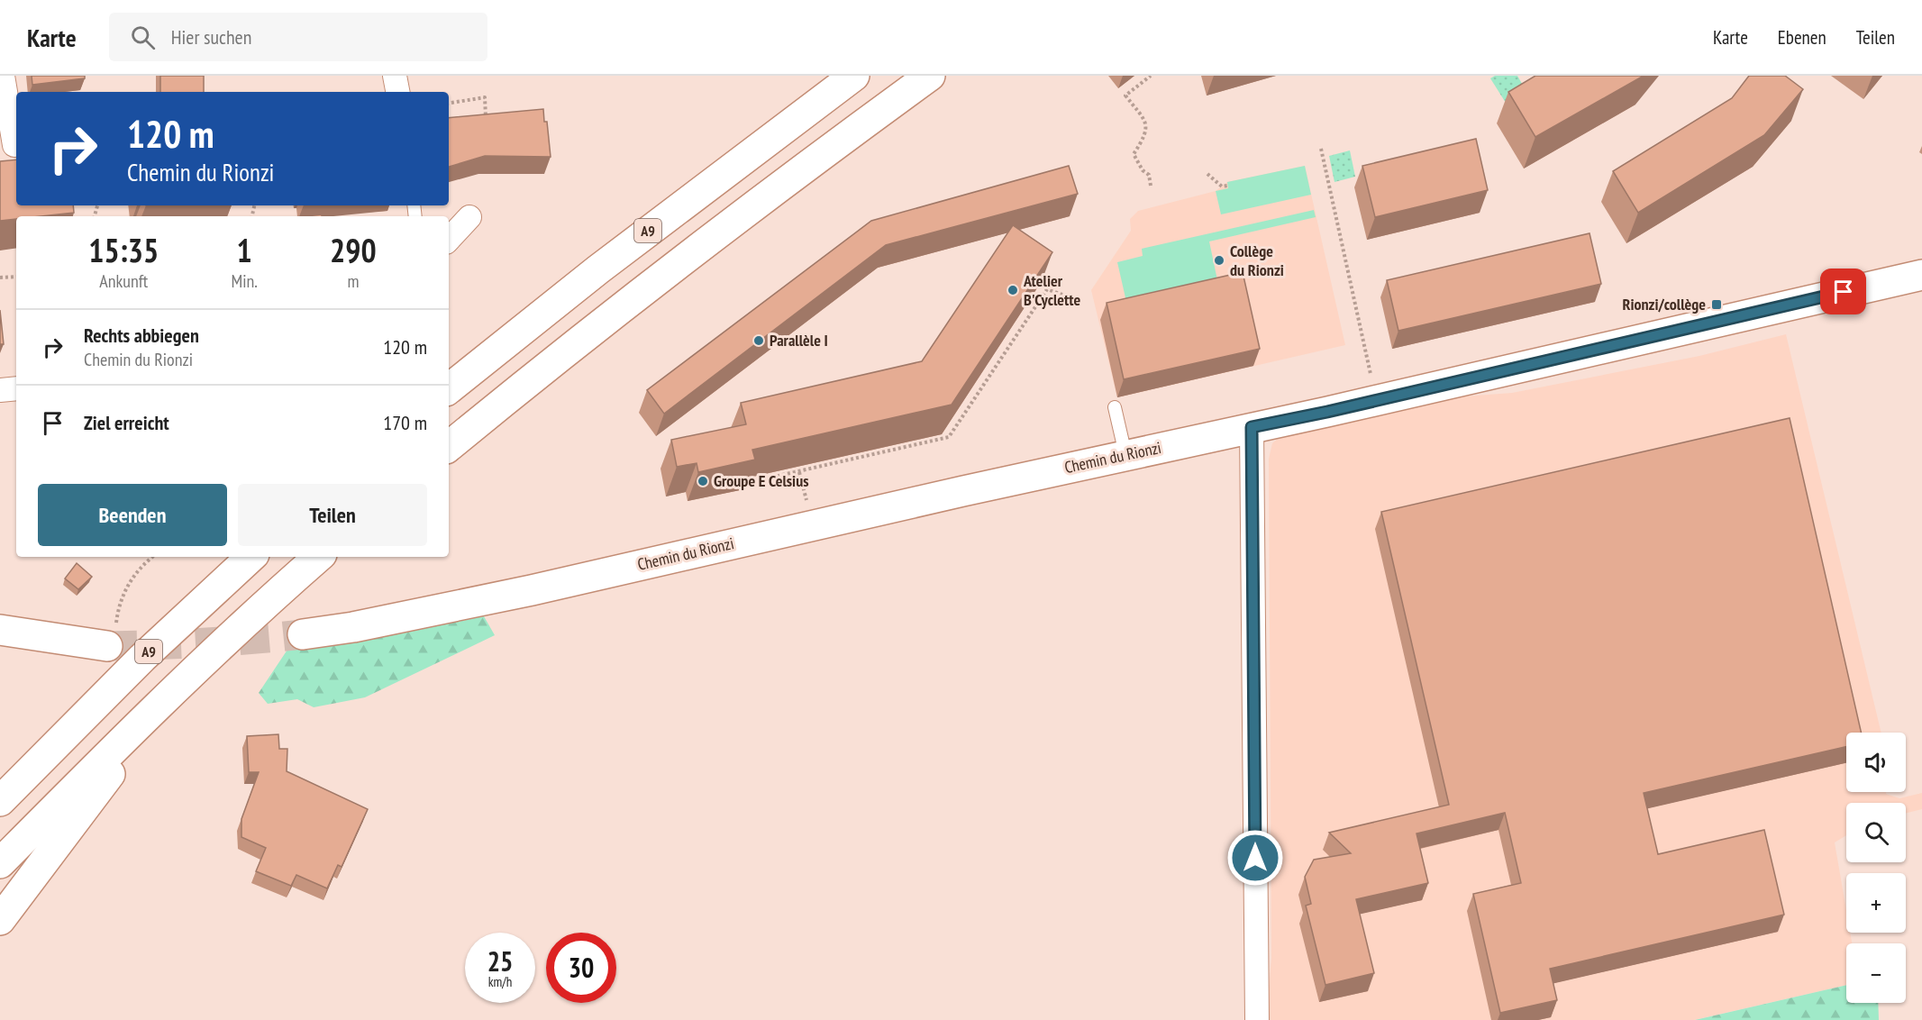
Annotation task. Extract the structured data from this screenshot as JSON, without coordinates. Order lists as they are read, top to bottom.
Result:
{
  "streets": {
    "main road": ["A9", "Chemin du Rionzi"]
  },
  "places": {
    "other": [
      "Collège du Rionzi",
      "Atelier B'Cyclette",
      "Parallèle I",
      "Groupe E Celsius"
    ],
    "transit": ["Rionzi/collège"]
  },
  "page": {
    "header": "Karte",
    "search": "Hier suchen",
    "nav": ["Karte", "Ebenen", "Teilen"],
    "turn": ["120 m", "Chemin du Rionzi"],
    "eta": [
      "15:35",
      "Ankunft",
      "1",
      "Min.",
      "290",
      "m"
    ],
    "list": [
      {
        "name": "Rechts abbiegen",
        "note": "Chemin du Rionzi",
        "value": "120 m"
      },
      {
        "name": "Ziel erreicht",
        "value": "170 m"
      }
    ],
    "buttons": ["Beenden", "Teilen"],
    "map_buttons": ["+", "−"],
    "speed": "25 km/h",
    "limit": "30"
  }
}
